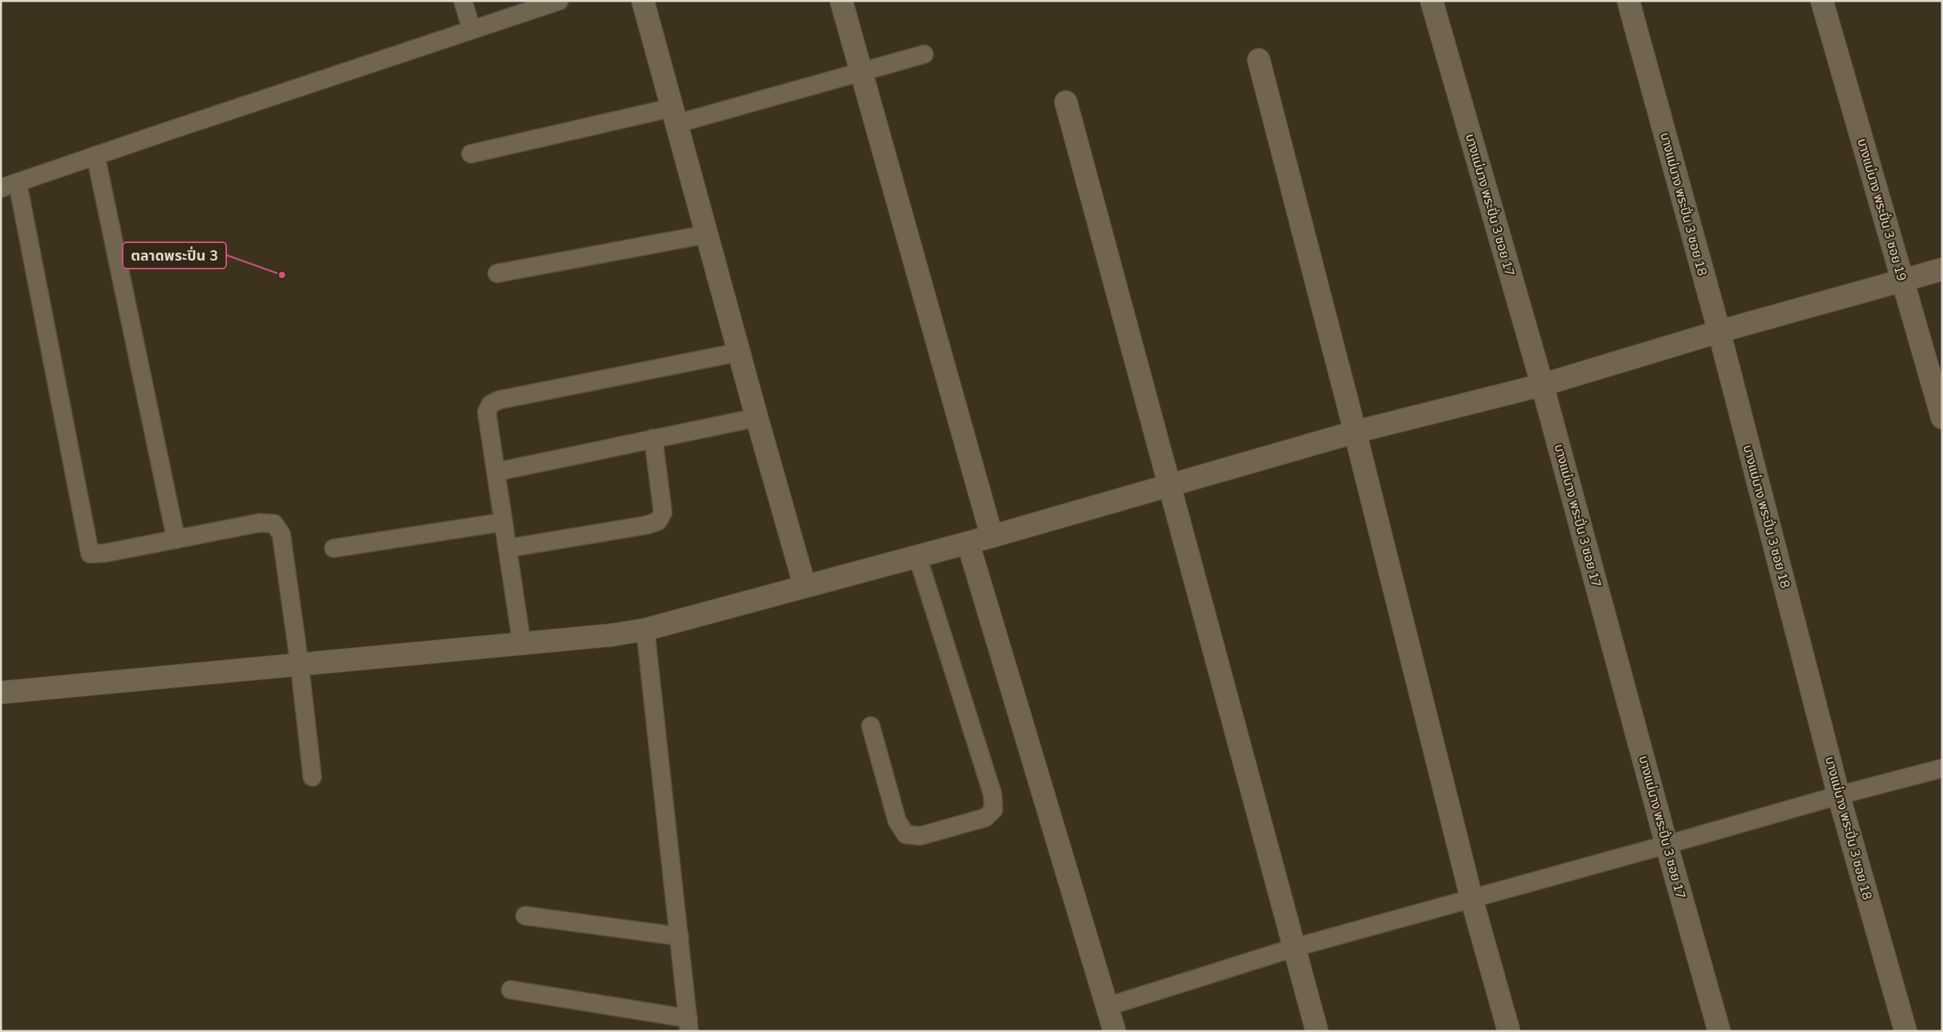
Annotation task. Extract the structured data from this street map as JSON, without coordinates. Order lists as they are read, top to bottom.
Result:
{
  "streets": {
    "street": ["บางแม่นาง พระปิ่น 3 ซอย 18", "บางแม่นาง พระปิ่น 3 ซอย 17", "บางแม่นาง พระปิ่น 3 ซอย 19"]
  },
  "places": ["ตลาดพระปิ่น 3"]
}
